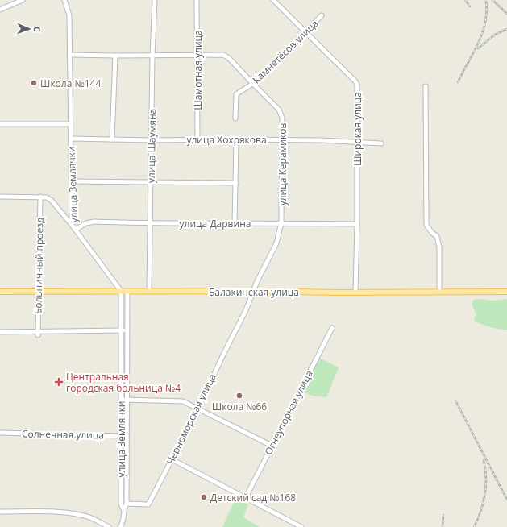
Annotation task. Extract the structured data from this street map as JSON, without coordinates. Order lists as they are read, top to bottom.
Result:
{
  "streets": {
    "main road": ["Балакинская улица"],
    "street": [
      "Камнетёсов улица",
      "Шамотная улица",
      "Широкая улица",
      "улица Хохрякова",
      "улица Шаумяна",
      "улица Керамиков",
      "улица Землячки",
      "улица Дарвина",
      "Больничный проезд",
      "Огнеупорная улица",
      "Черноморская улица",
      "Солнечная улица"
    ]
  },
  "crossings": [
    ["Камнетёсов улица", "Широкая улица"],
    ["Камнетёсов улица", "улица Керамиков"],
    ["Шамотная улица", "улица Хохрякова"],
    ["Шамотная улица", "улица Керамиков"],
    ["Широкая улица", "улица Хохрякова"],
    ["Широкая улица", "улица Дарвина"],
    ["Широкая улица", "Балакинская улица"],
    ["улица Хохрякова", "улица Шаумяна"],
    ["улица Хохрякова", "улица Керамиков"],
    ["улица Хохрякова", "улица Землячки"],
    ["улица Шаумяна", "улица Керамиков"],
    ["улица Шаумяна", "улица Дарвина"],
    ["улица Шаумяна", "Балакинская улица"],
    ["улица Керамиков", "улица Землячки"],
    ["улица Керамиков", "улица Дарвина"],
    ["улица Керамиков", "Балакинская улица"],
    ["улица Керамиков", "Черноморская улица"],
    ["улица Землячки", "улица Дарвина"],
    ["улица Землячки", "Балакинская улица"],
    ["улица Землячки", "Черноморская улица"],
    ["улица Землячки", "Солнечная улица"],
    ["Больничный проезд", "Балакинская улица"],
    ["Балакинская улица", "Черноморская улица"]
  ],
  "places": {
    "other": ["Школа №144", "Школа №66", "Детский сад №168"],
    "health": ["Центральная городская больница №4"]
  },
  "north": "right"
}
